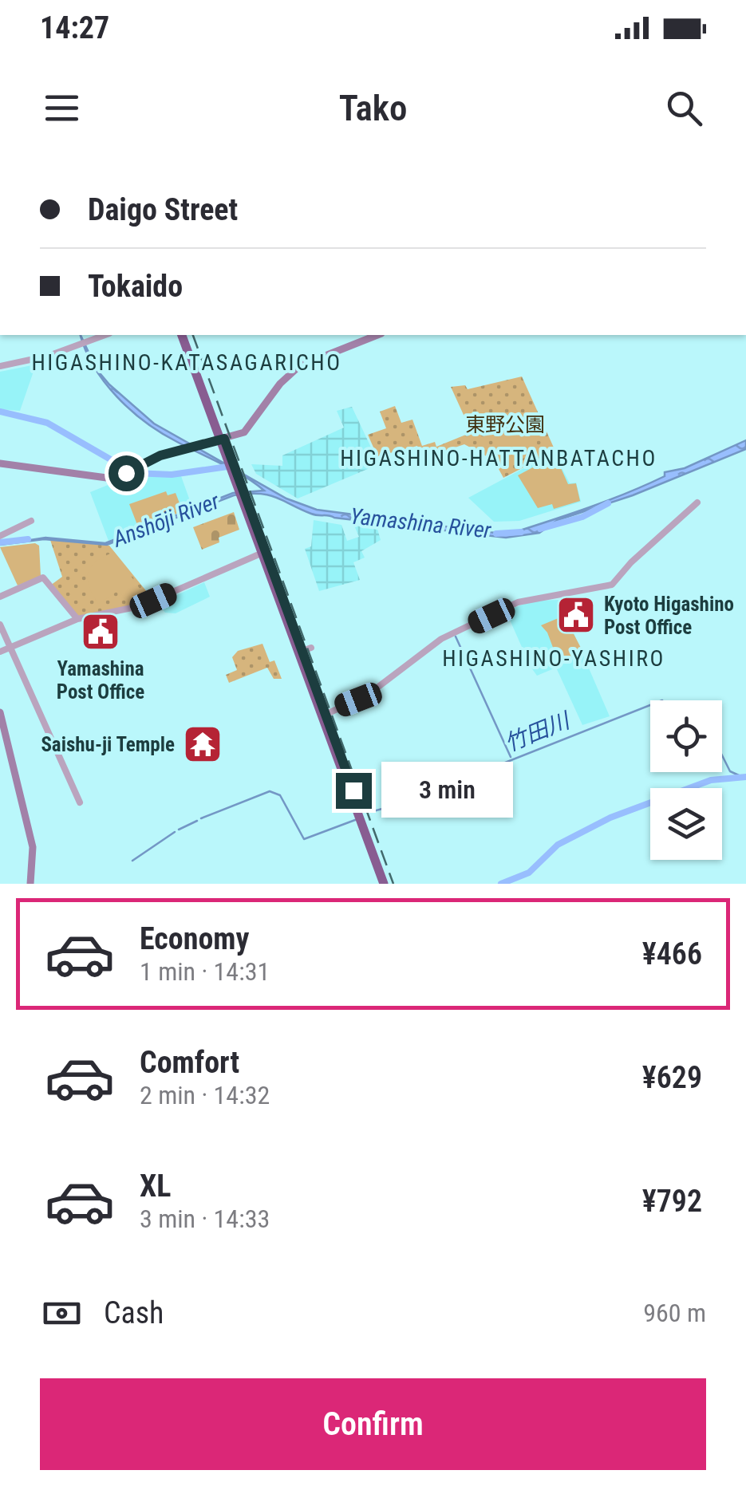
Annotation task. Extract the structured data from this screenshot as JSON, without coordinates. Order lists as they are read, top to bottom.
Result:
{
  "districts": ["HIGASHINO-KATASAGARICHO", "HIGASHINO-HATTANBATACHO", "HIGASHINO-YASHIRO"],
  "water": ["Anshōji River", "Yamashina River", "竹田川"],
  "parks": ["東野公園"],
  "places": {
    "public building": ["Kyoto Higashino Post Office", "Yamashina Post Office"],
    "temple": ["Saishu-ji Temple"]
  },
  "page": {
    "status": "14:27",
    "header": "Tako",
    "banner": ["Daigo Street", "Tokaido"],
    "bubble": "3 min",
    "list": [
      {
        "name": "Economy",
        "note": "1 min · 14:31",
        "value": "¥466"
      },
      {
        "name": "Comfort",
        "note": "2 min · 14:32",
        "value": "¥629"
      },
      {
        "name": "XL",
        "note": "3 min · 14:33",
        "value": "¥792"
      }
    ],
    "pay": ["Cash", "960 m"],
    "buttons": "Confirm"
  }
}
